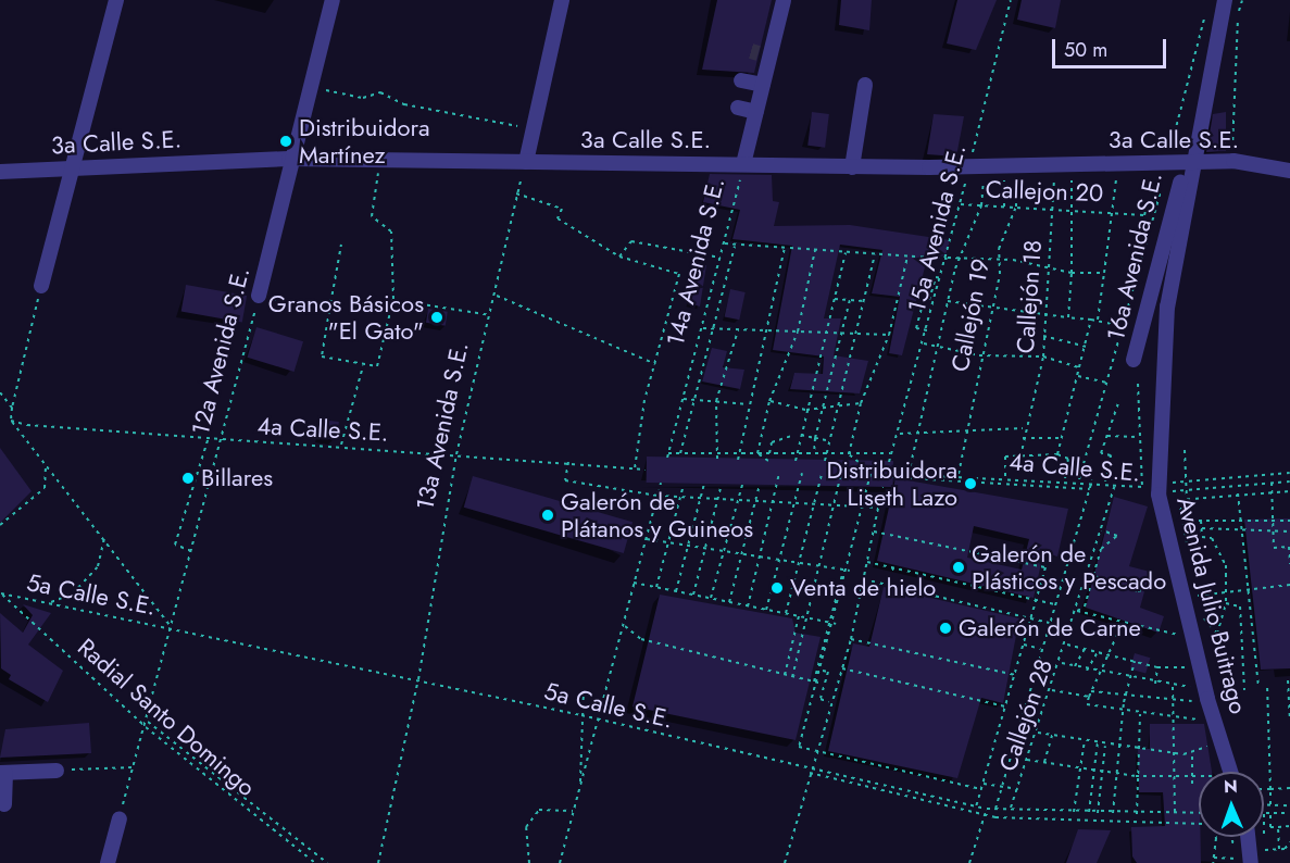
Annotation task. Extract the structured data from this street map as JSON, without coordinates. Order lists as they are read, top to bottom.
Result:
{
  "streets": {
    "street": [
      "3a Calle S.E.",
      "16a Avenida S.E.",
      "14a Avenida S.E.",
      "12a Avenida S.E.",
      "Avenida Julio Buitrago"
    ],
    "path": [
      "Callejon 20",
      "15a Avenida S.E.",
      "Callejón 18",
      "Callejón 19",
      "13a Avenida S.E.",
      "4a Calle S.E.",
      "5a Calle S.E.",
      "Callejón 28",
      "Radial Santo Domingo"
    ]
  },
  "crossings": [
    ["3a Calle S.E.", "15a Avenida S.E."],
    ["3a Calle S.E.", "16a Avenida S.E."],
    ["3a Calle S.E.", "14a Avenida S.E."],
    ["3a Calle S.E.", "Callejón 19"],
    ["3a Calle S.E.", "12a Avenida S.E."],
    ["3a Calle S.E.", "13a Avenida S.E."],
    ["3a Calle S.E.", "Avenida Julio Buitrago"],
    ["Callejon 20", "15a Avenida S.E."],
    ["Callejon 20", "Callejón 18"],
    ["Callejon 20", "Callejón 19"],
    ["16a Avenida S.E.", "Avenida Julio Buitrago"],
    ["Callejón 19", "4a Calle S.E."],
    ["12a Avenida S.E.", "4a Calle S.E."],
    ["12a Avenida S.E.", "5a Calle S.E."],
    ["12a Avenida S.E.", "Radial Santo Domingo"],
    ["13a Avenida S.E.", "4a Calle S.E."],
    ["13a Avenida S.E.", "5a Calle S.E."],
    ["4a Calle S.E.", "Avenida Julio Buitrago"],
    ["4a Calle S.E.", "Callejón 28"],
    ["5a Calle S.E.", "Callejón 28"],
    ["5a Calle S.E.", "Radial Santo Domingo"]
  ],
  "places": [
    "Distribuidora Martínez",
    "Granos Básicos \"El Gato\"",
    "Billares",
    "Distribuidora Liseth Lazo",
    "Galerón de Plátanos y Guineos",
    "Galerón de Plásticos y Pescado",
    "Venta de hielo",
    "Galerón de Carne"
  ],
  "scale_bar": "50 m",
  "north": "top"
}
